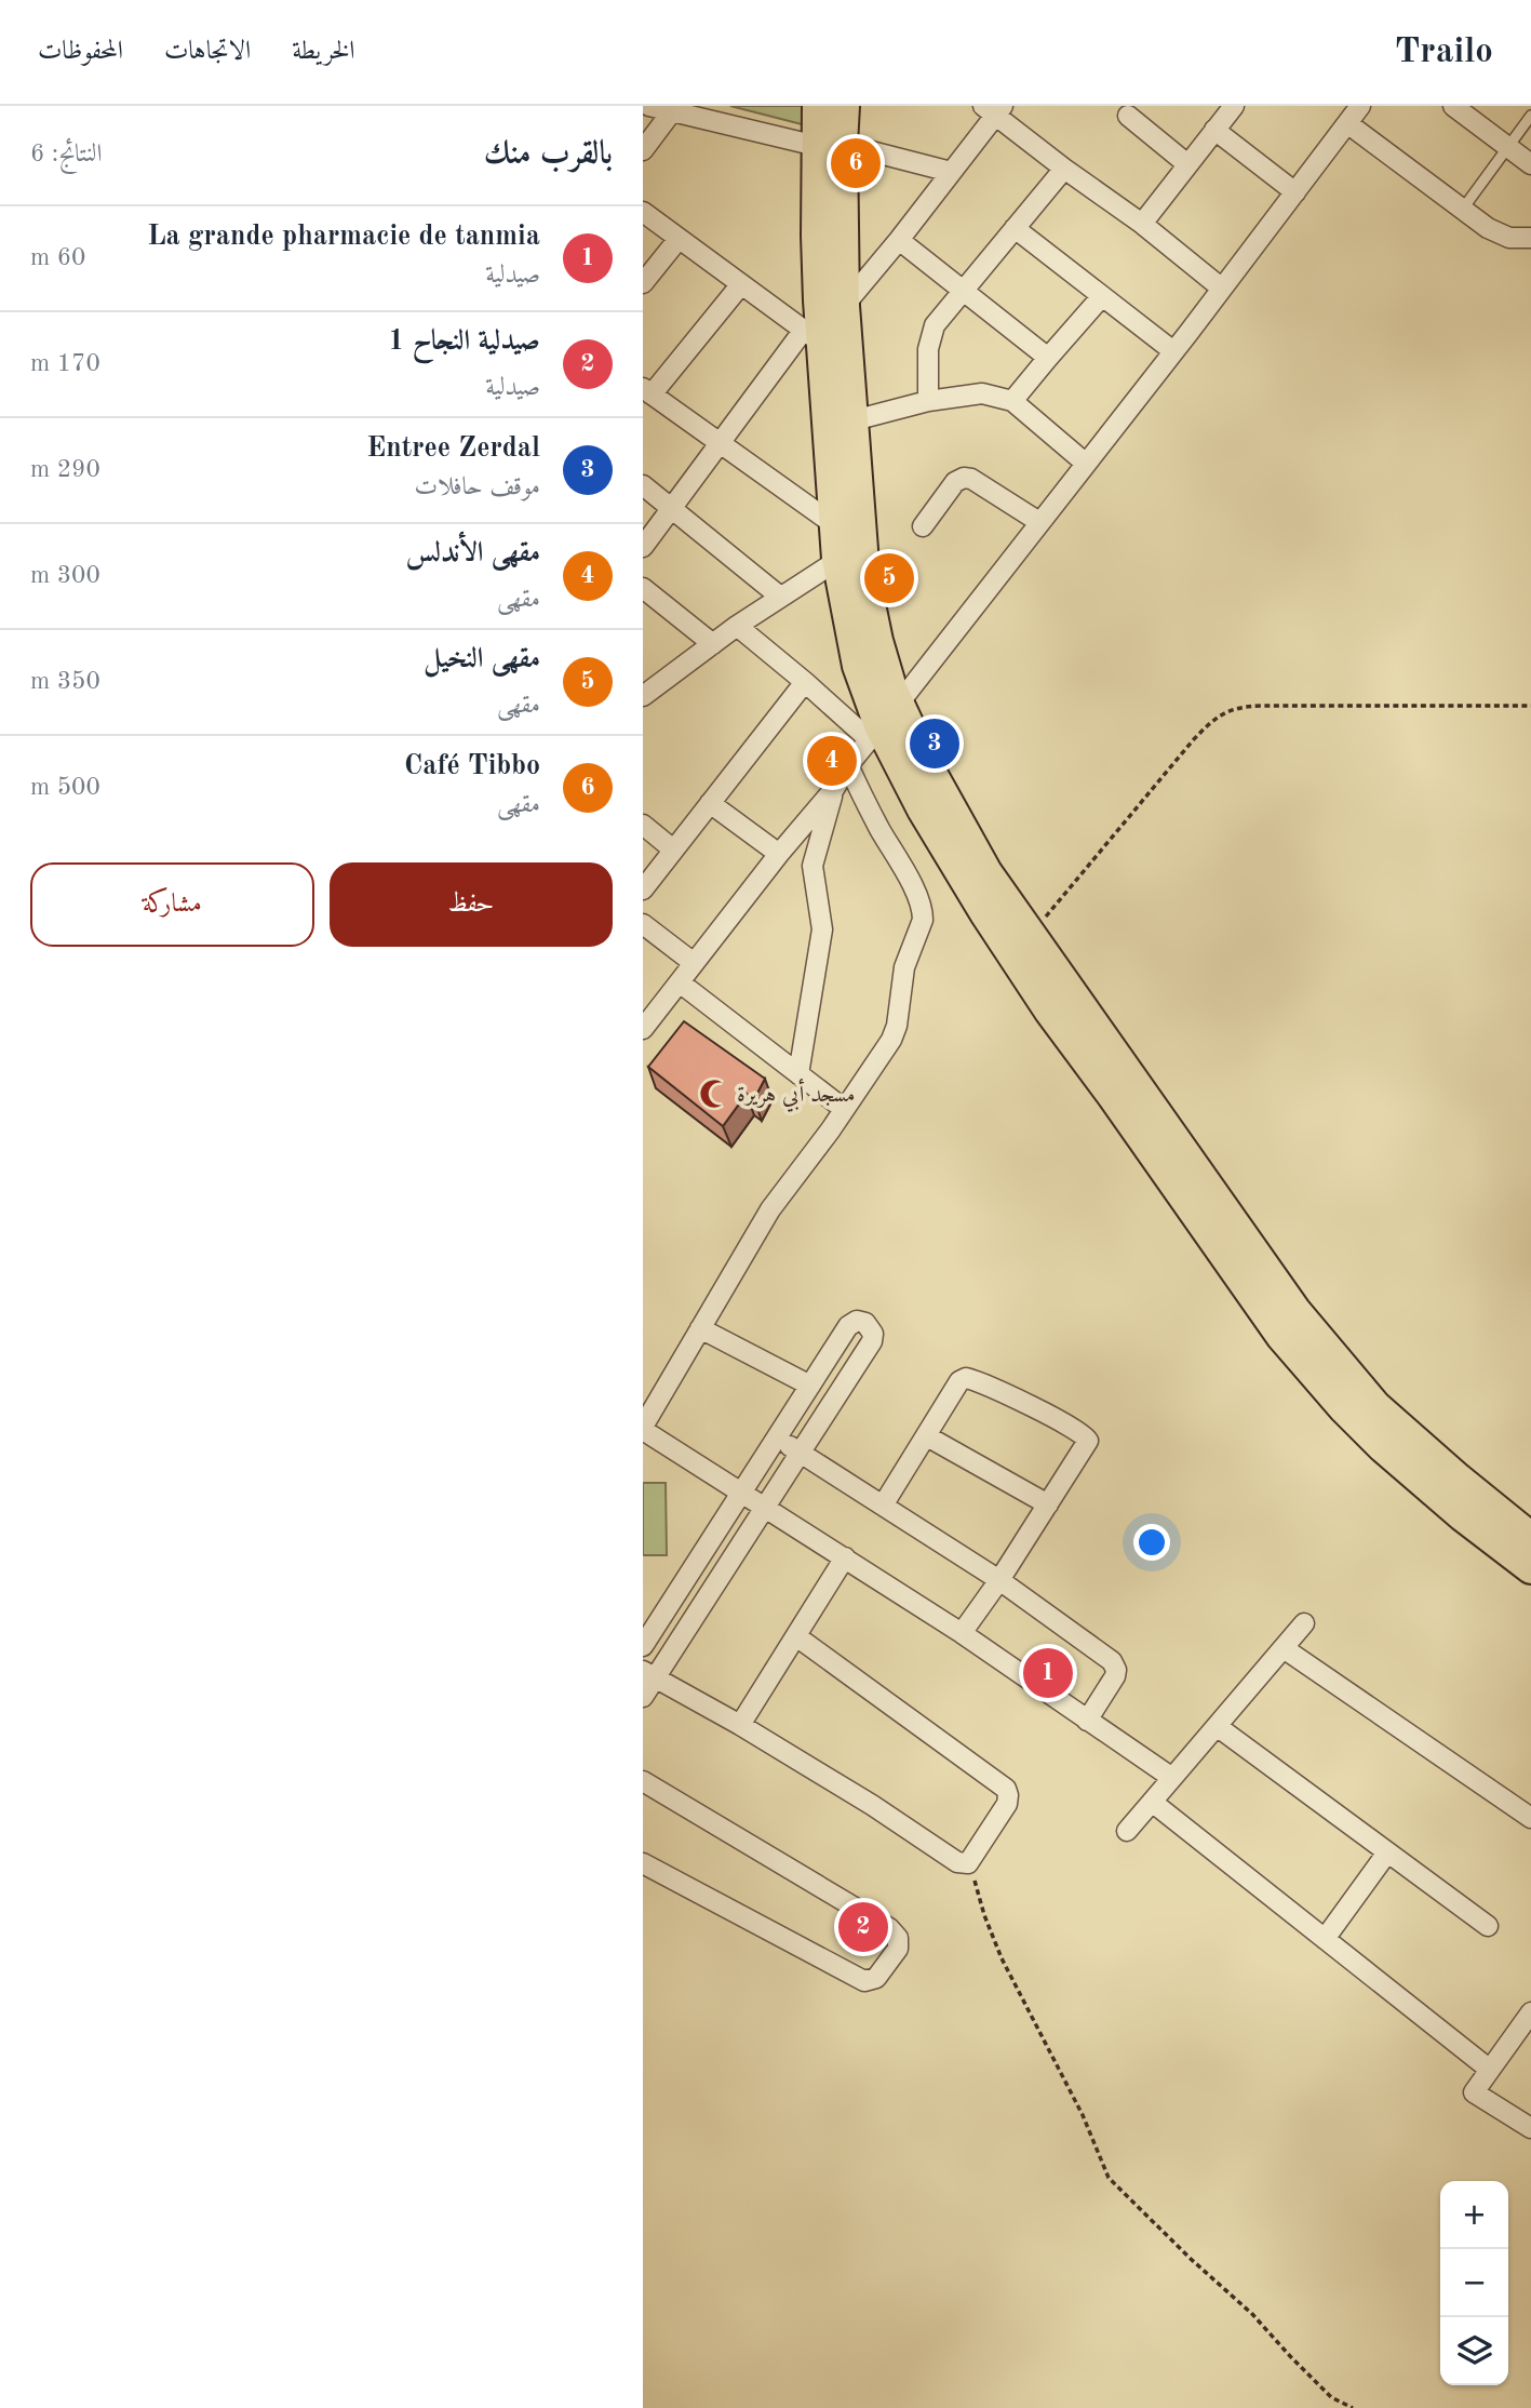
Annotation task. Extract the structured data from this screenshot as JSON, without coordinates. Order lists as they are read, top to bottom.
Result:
{
  "places": {
    "mosque": ["مسجد أبي هريرة"]
  },
  "page": {
    "header": "Trailo",
    "nav": ["الخريطة", "الاتجاهات", "المحفوظات"],
    "heading": ["بالقرب منك", "النتائج: 6"],
    "pins": [
      "6",
      "5",
      "3",
      "4",
      "1",
      "2"
    ],
    "list": [
      {
        "mark": "1",
        "name": "La grande pharmacie de tanmia",
        "note": "صيدلية",
        "value": "60 m"
      },
      {
        "mark": "2",
        "name": "صيدلية النجاح 1",
        "note": "صيدلية",
        "value": "170 m"
      },
      {
        "mark": "3",
        "name": "Entree Zerdal",
        "note": "موقف حافلات",
        "value": "290 m"
      },
      {
        "mark": "4",
        "name": "مقهى الأندلس",
        "note": "مقهى",
        "value": "300 m"
      },
      {
        "mark": "5",
        "name": "مقهى النخيل",
        "note": "مقهى",
        "value": "350 m"
      },
      {
        "mark": "6",
        "name": "Café Tibbo",
        "note": "مقهى",
        "value": "500 m"
      }
    ],
    "buttons": ["حفظ", "مشاركة"],
    "map_buttons": ["+", "−"]
  }
}
